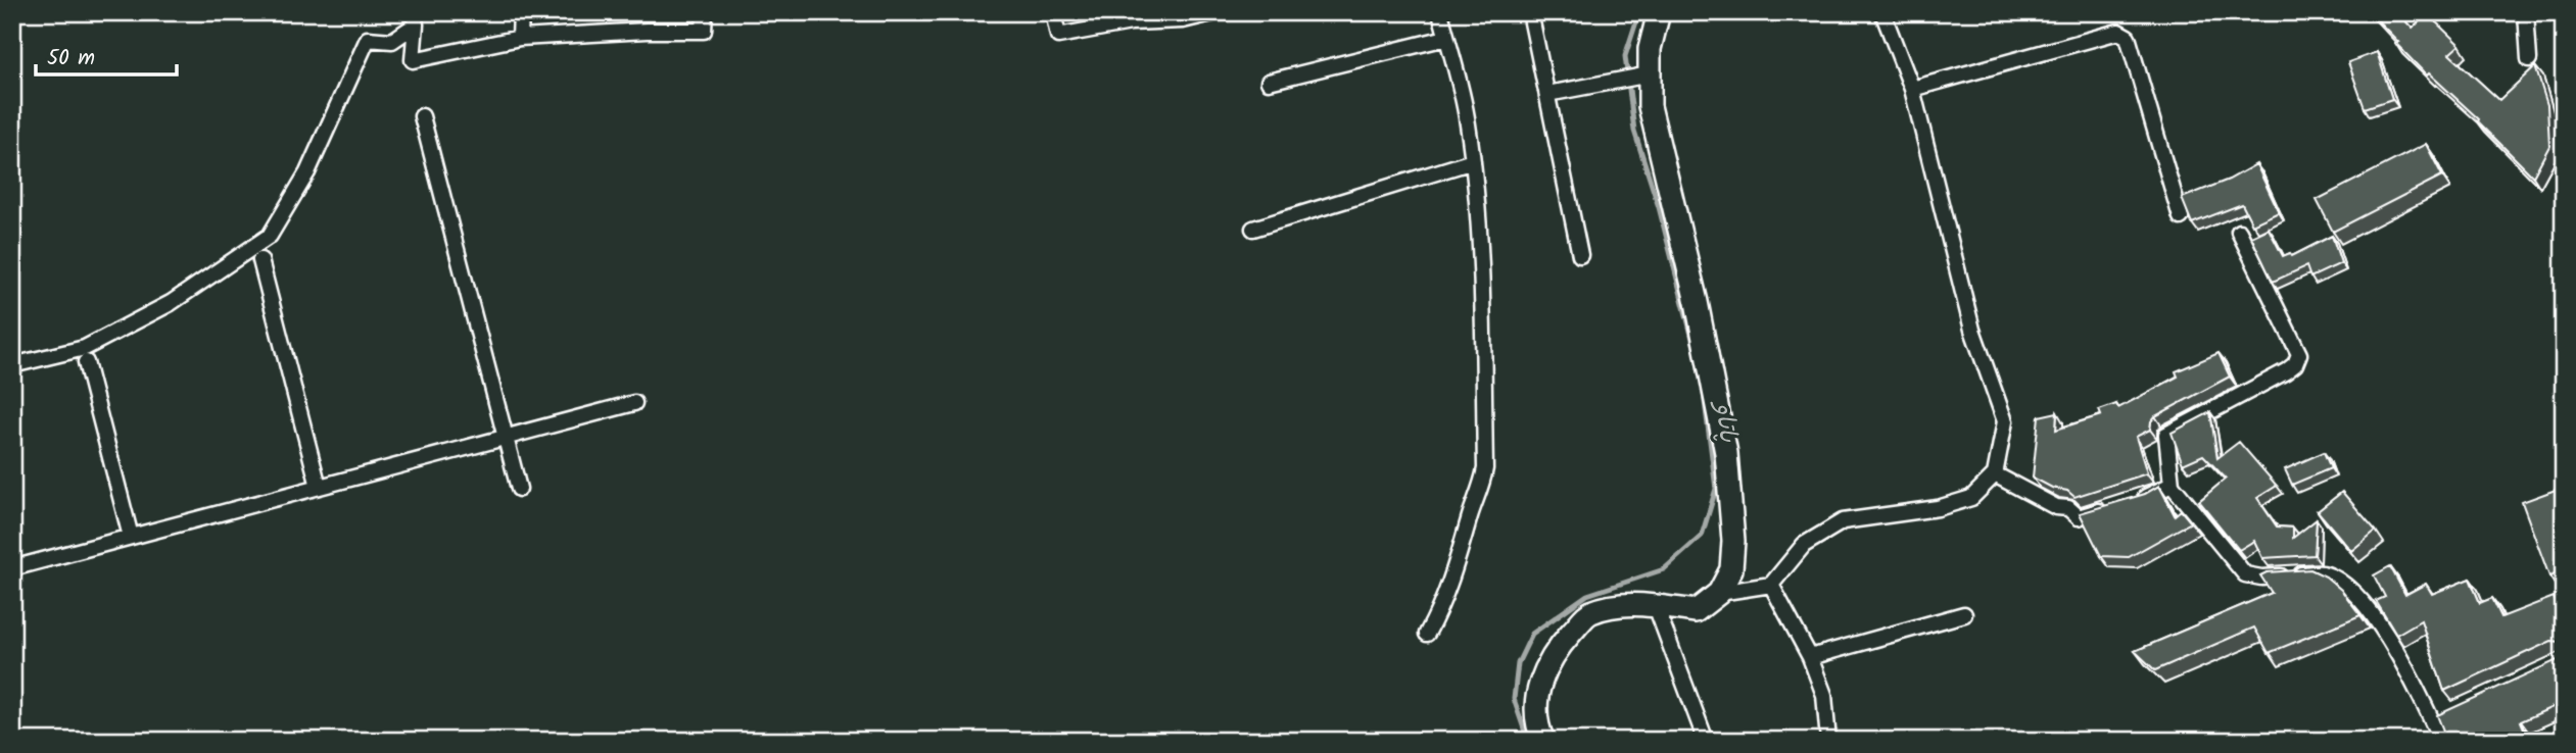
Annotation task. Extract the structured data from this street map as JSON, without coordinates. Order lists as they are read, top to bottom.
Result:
{
  "water": ["پاتاو"],
  "scale_bar": "50 m"
}
